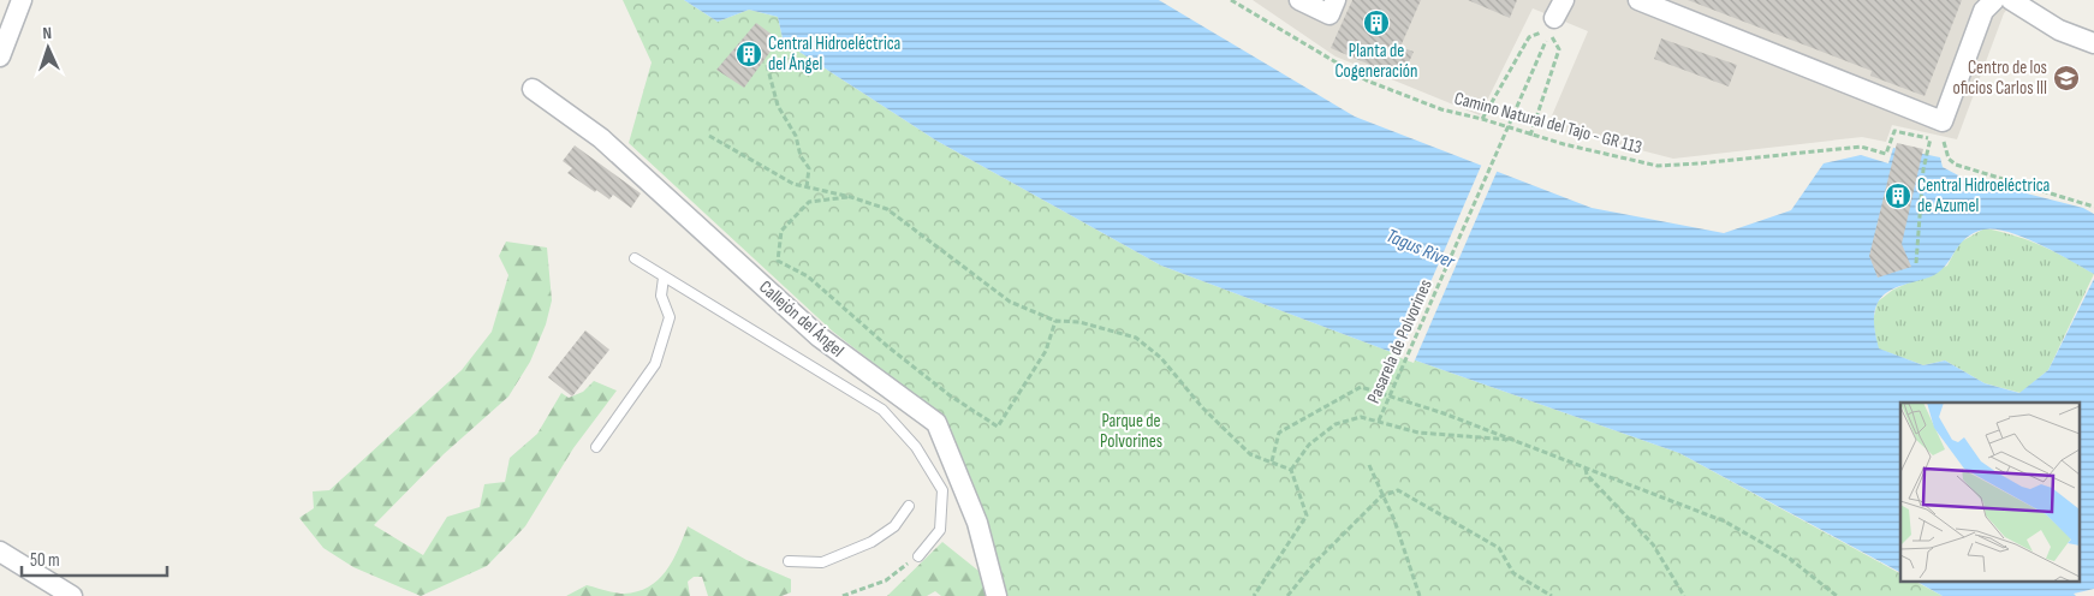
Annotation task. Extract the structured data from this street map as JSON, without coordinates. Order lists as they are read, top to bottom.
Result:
{
  "streets": {
    "street": ["Callejón del Ángel"],
    "path": ["Camino Natural del Tajo - GR 113", "Pasarela de Polvorines"]
  },
  "water": ["Tagus River"],
  "parks": ["Parque de Polvorines"],
  "places": {
    "building": ["Planta de Cogeneración", "Central Hidroeléctrica del Ángel", "Central Hidroeléctrica de Azumel"],
    "school or university": ["Centro de los oficios Carlos III"]
  },
  "scale_bar": "50 m",
  "north": "top"
}
